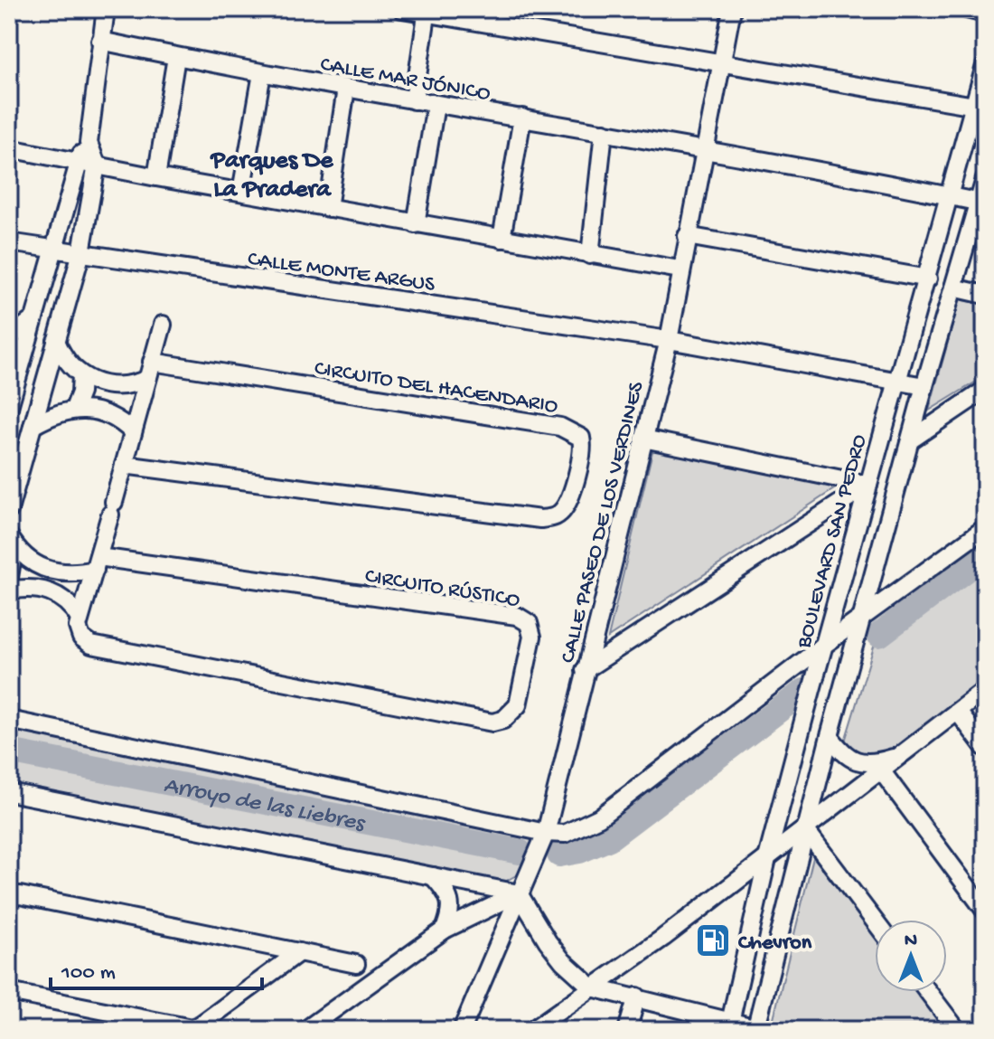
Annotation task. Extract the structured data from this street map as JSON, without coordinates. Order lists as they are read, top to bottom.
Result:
{
  "streets": {
    "street": [
      "CALLE MAR JÓNICO",
      "CALLE MONTE ARGUS",
      "CIRCUITO DEL HACENDARIO",
      "CALLE PASEO DE LOS VERDINES",
      "BOULEVARD SAN PEDRO",
      "CIRCUITO RÚSTICO"
    ]
  },
  "crossings": [
    ["CALLE MAR JÓNICO", "CALLE PASEO DE LOS VERDINES"],
    ["CALLE MAR JÓNICO", "BOULEVARD SAN PEDRO"],
    ["CALLE MONTE ARGUS", "CALLE PASEO DE LOS VERDINES"],
    ["CALLE MONTE ARGUS", "BOULEVARD SAN PEDRO"]
  ],
  "districts": ["Parques De La Pradera"],
  "water": ["Arroyo de las Liebres"],
  "places": {
    "fuel station": ["Chevron"]
  },
  "scale_bar": "100 m",
  "north": "top"
}
